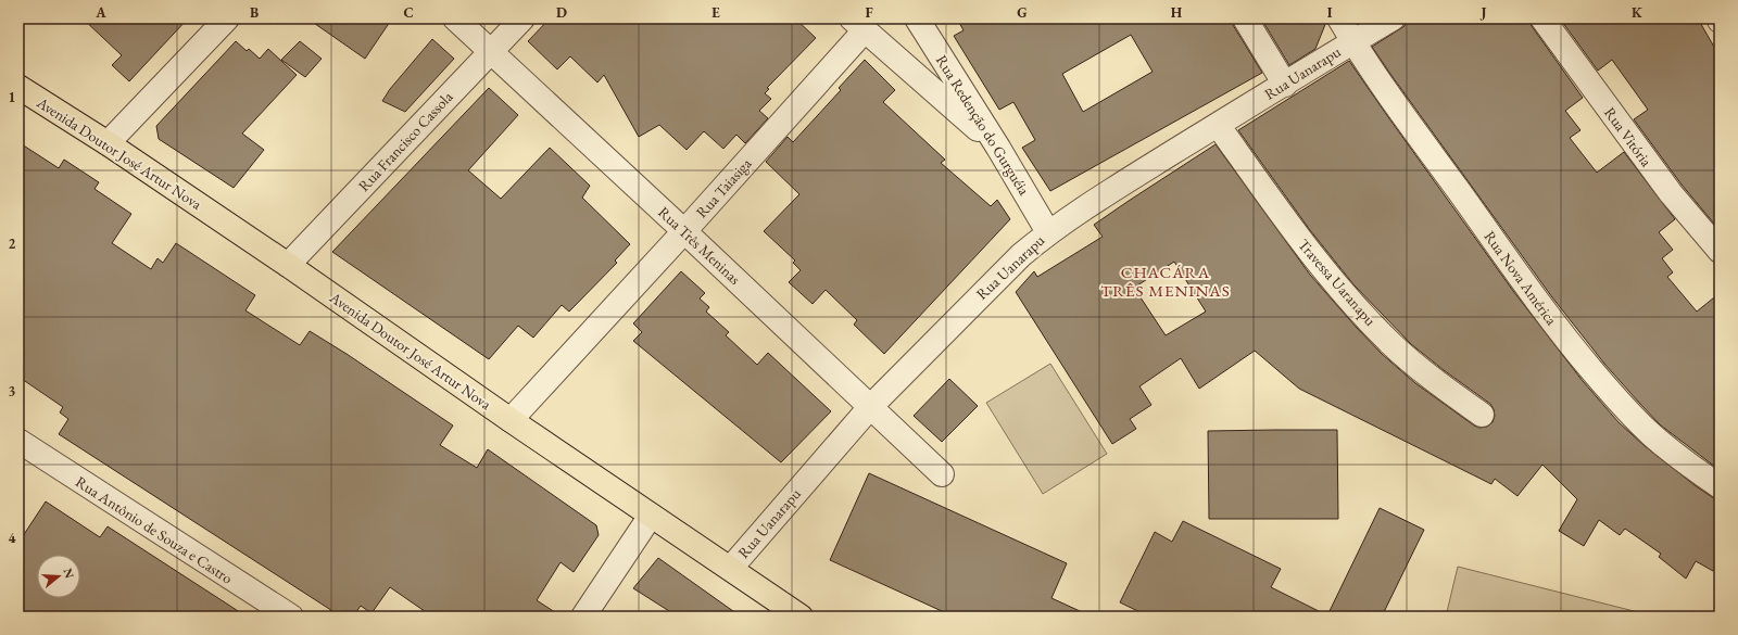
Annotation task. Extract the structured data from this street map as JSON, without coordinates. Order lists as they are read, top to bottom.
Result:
{
  "streets": {
    "main road": ["Avenida Doutor José Artur Nova"],
    "street": [
      "Rua Uanarapu",
      "Rua Redenção do Gurguéia",
      "Rua Vitória",
      "Rua Francisco Cassola",
      "Rua Taiasiga",
      "Rua Três Meninas",
      "Rua Nova América",
      "Travessa Uaranapu",
      "Rua Antônio de Souza e Castro"
    ]
  },
  "crossings": [
    ["Rua Uanarapu", "Rua Redenção do Gurguéia"],
    ["Rua Uanarapu", "Avenida Doutor José Artur Nova"],
    ["Rua Uanarapu", "Rua Três Meninas"],
    ["Rua Uanarapu", "Rua Nova América"],
    ["Rua Uanarapu", "Travessa Uaranapu"],
    ["Rua Francisco Cassola", "Avenida Doutor José Artur Nova"],
    ["Rua Francisco Cassola", "Rua Três Meninas"],
    ["Avenida Doutor José Artur Nova", "Rua Taiasiga"],
    ["Rua Taiasiga", "Rua Três Meninas"]
  ],
  "districts": ["CHACÁRA TRÊS MENINAS"],
  "north": "right",
  "grid": {
    "columns": [
      "A",
      "B",
      "C",
      "D",
      "E",
      "F",
      "G",
      "H",
      "I",
      "J",
      "K"
    ],
    "rows": [
      "1",
      "2",
      "3",
      "4"
    ]
  }
}
